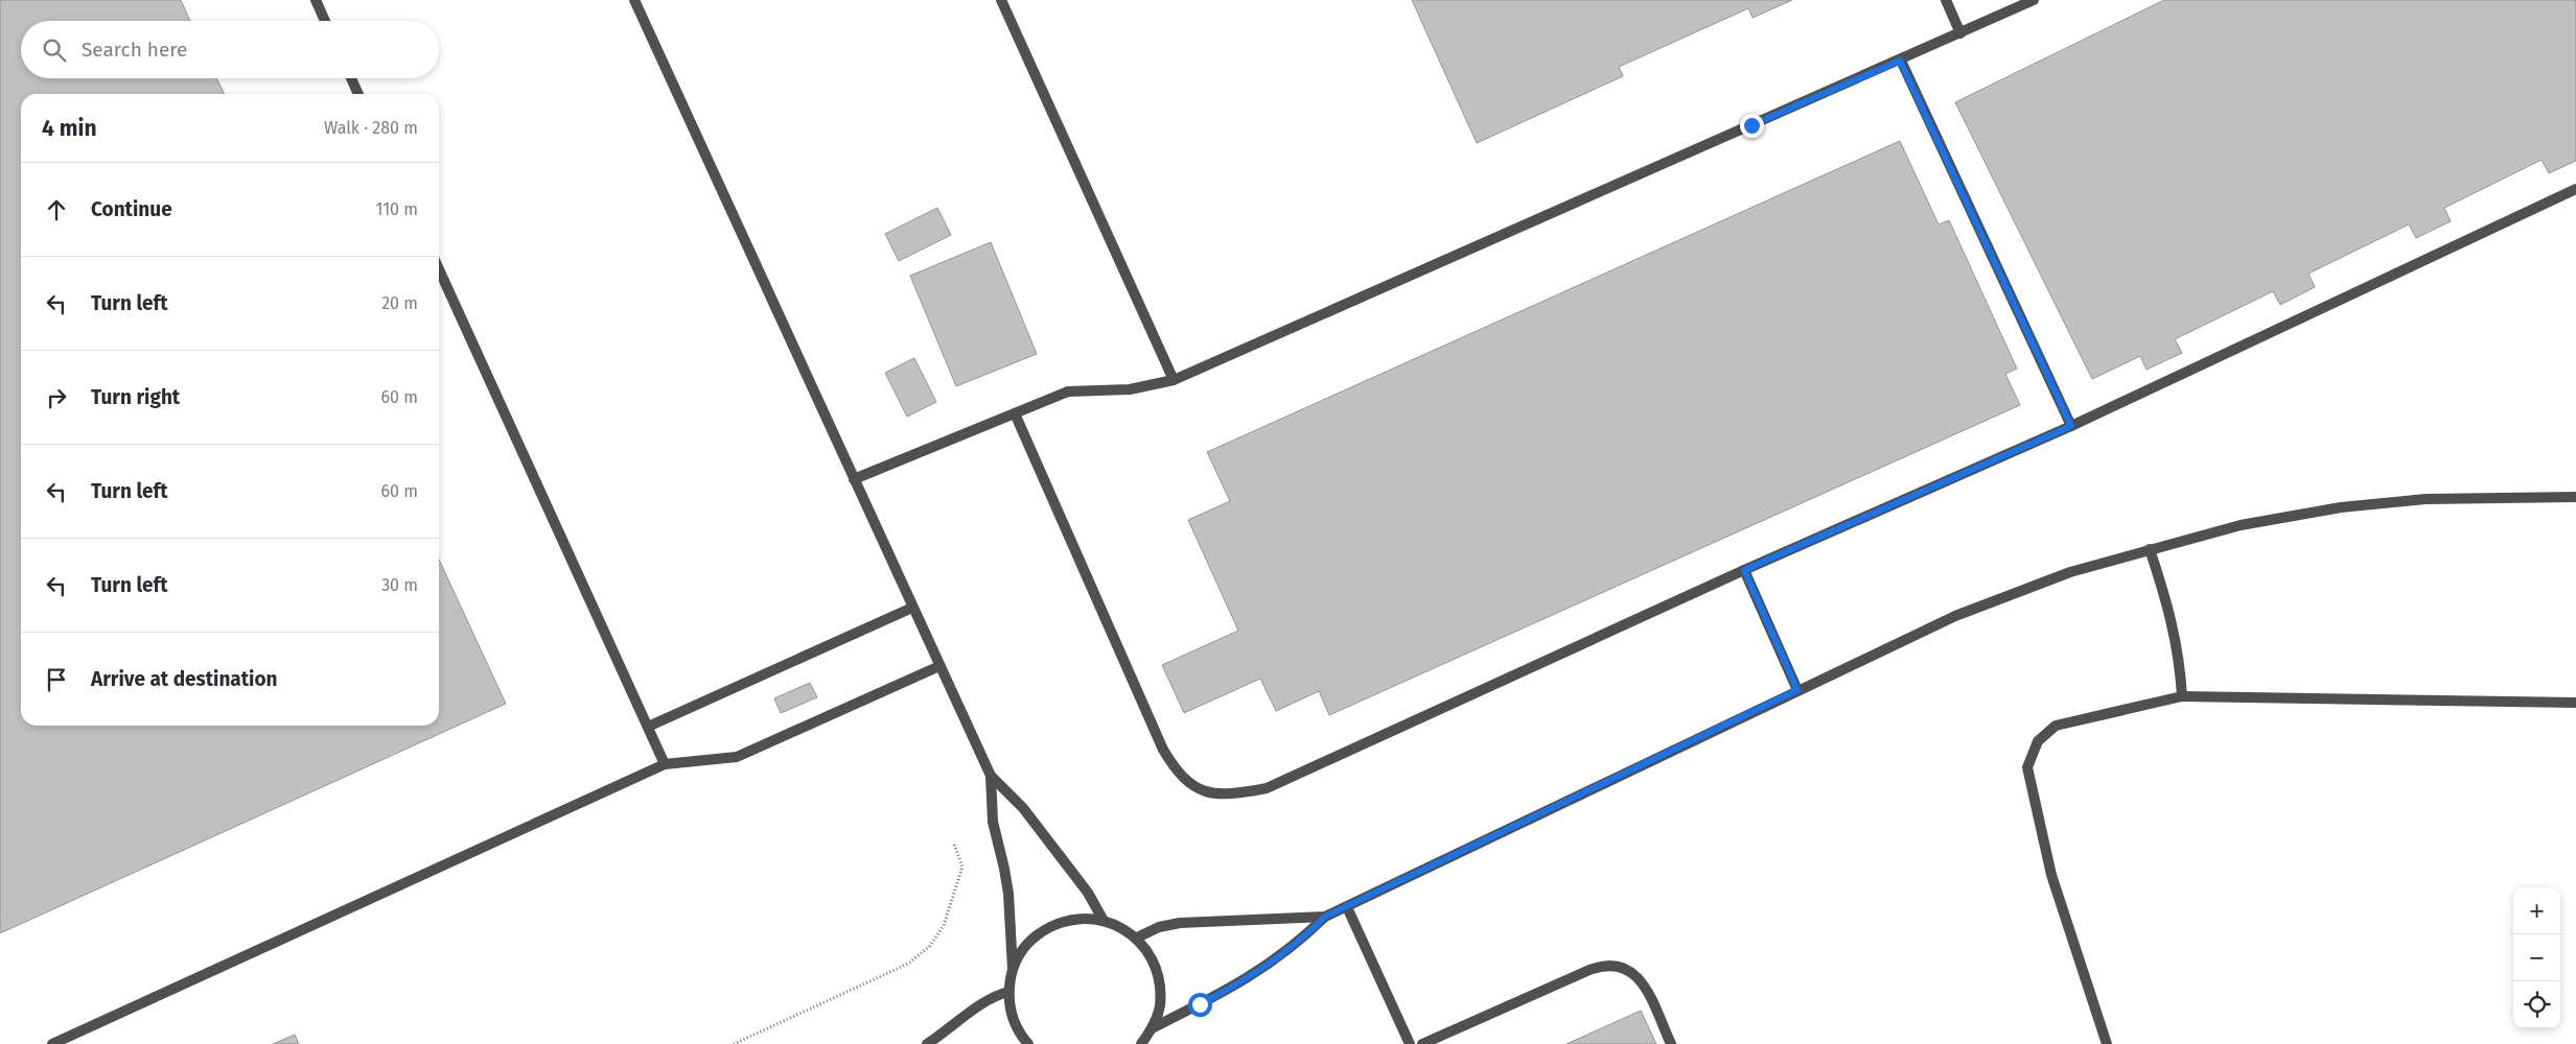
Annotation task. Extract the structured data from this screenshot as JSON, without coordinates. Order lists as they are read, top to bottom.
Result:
{
  "page": {
    "search": "Search here",
    "heading": ["4 min", "Walk · 280 m"],
    "list": [
      ["Continue", "110 m"],
      ["Turn left", "20 m"],
      ["Turn right", "60 m"],
      ["Turn left", "60 m"],
      ["Turn left", "30 m"],
      "Arrive at destination"
    ],
    "map_buttons": ["+", "−"]
  }
}
